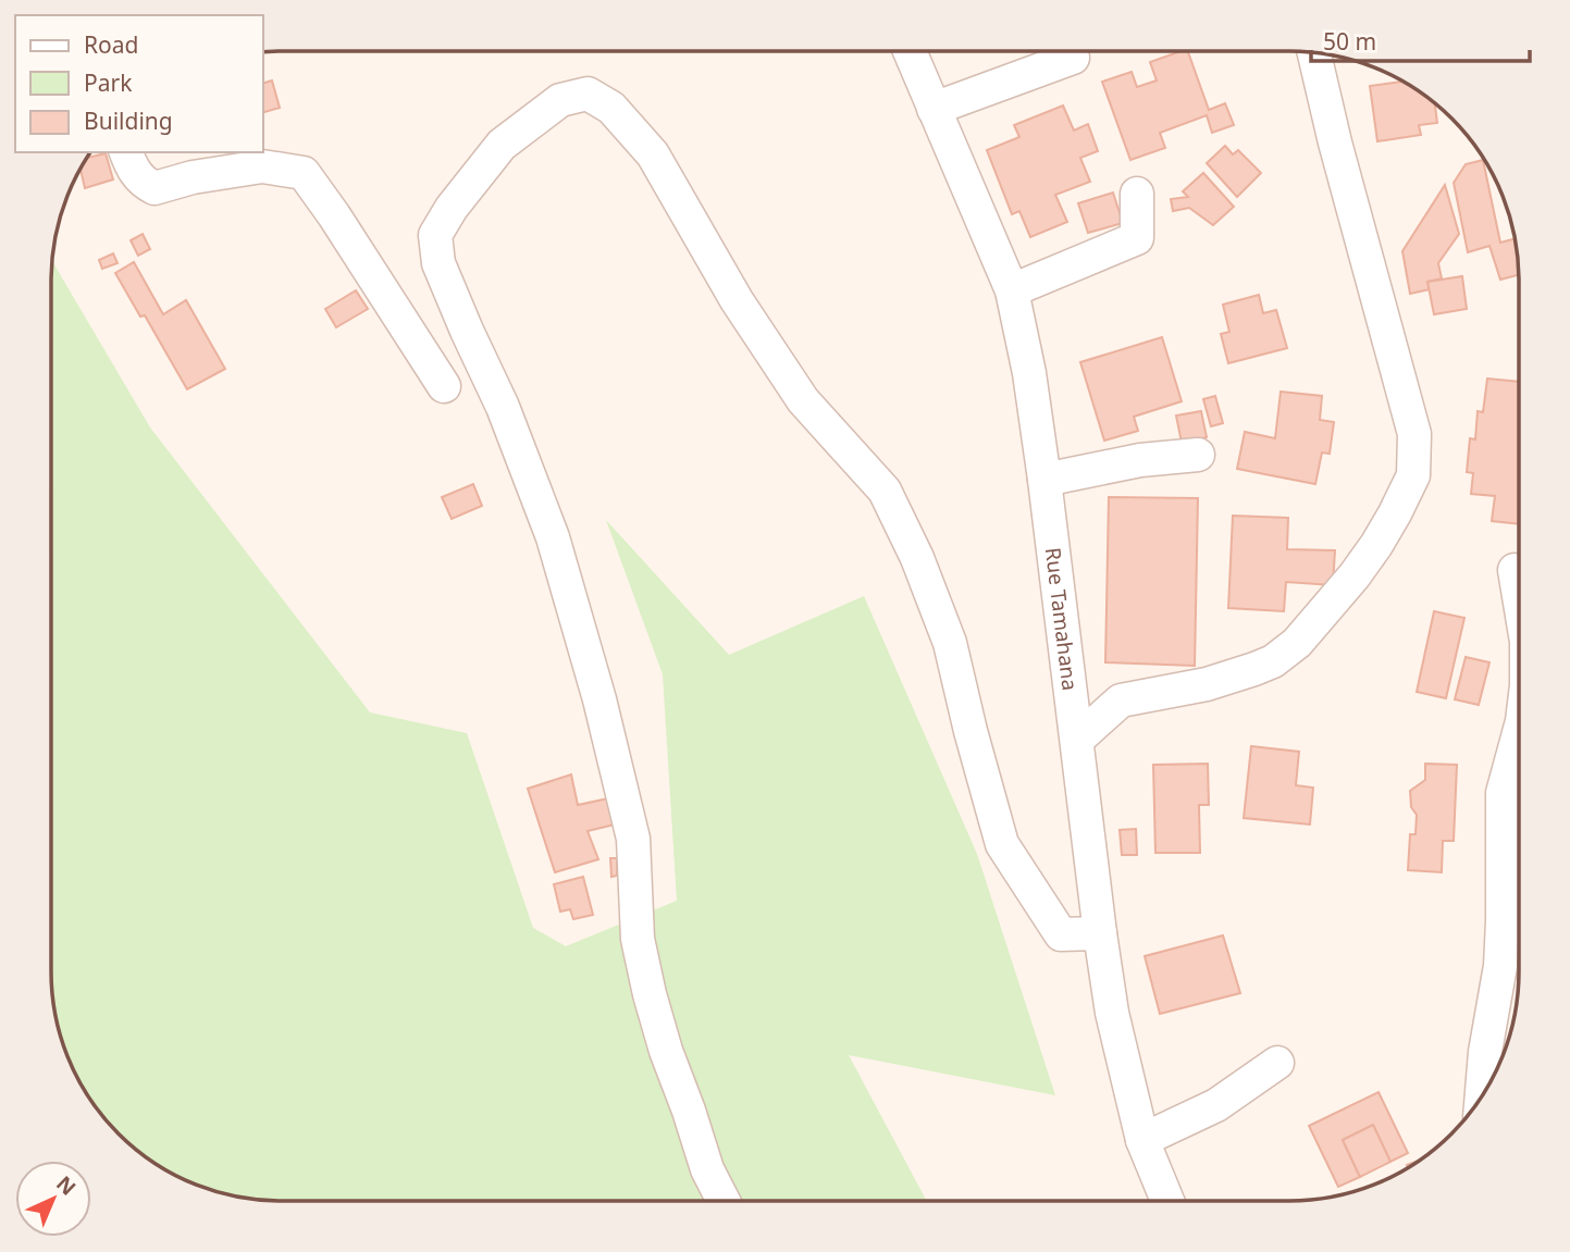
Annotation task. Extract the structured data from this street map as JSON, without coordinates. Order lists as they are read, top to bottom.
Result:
{
  "streets": {
    "street": ["Rue Tamahana"]
  },
  "legend": ["Road", "Park", "Building"],
  "scale_bar": "50 m",
  "north": "top right"
}
